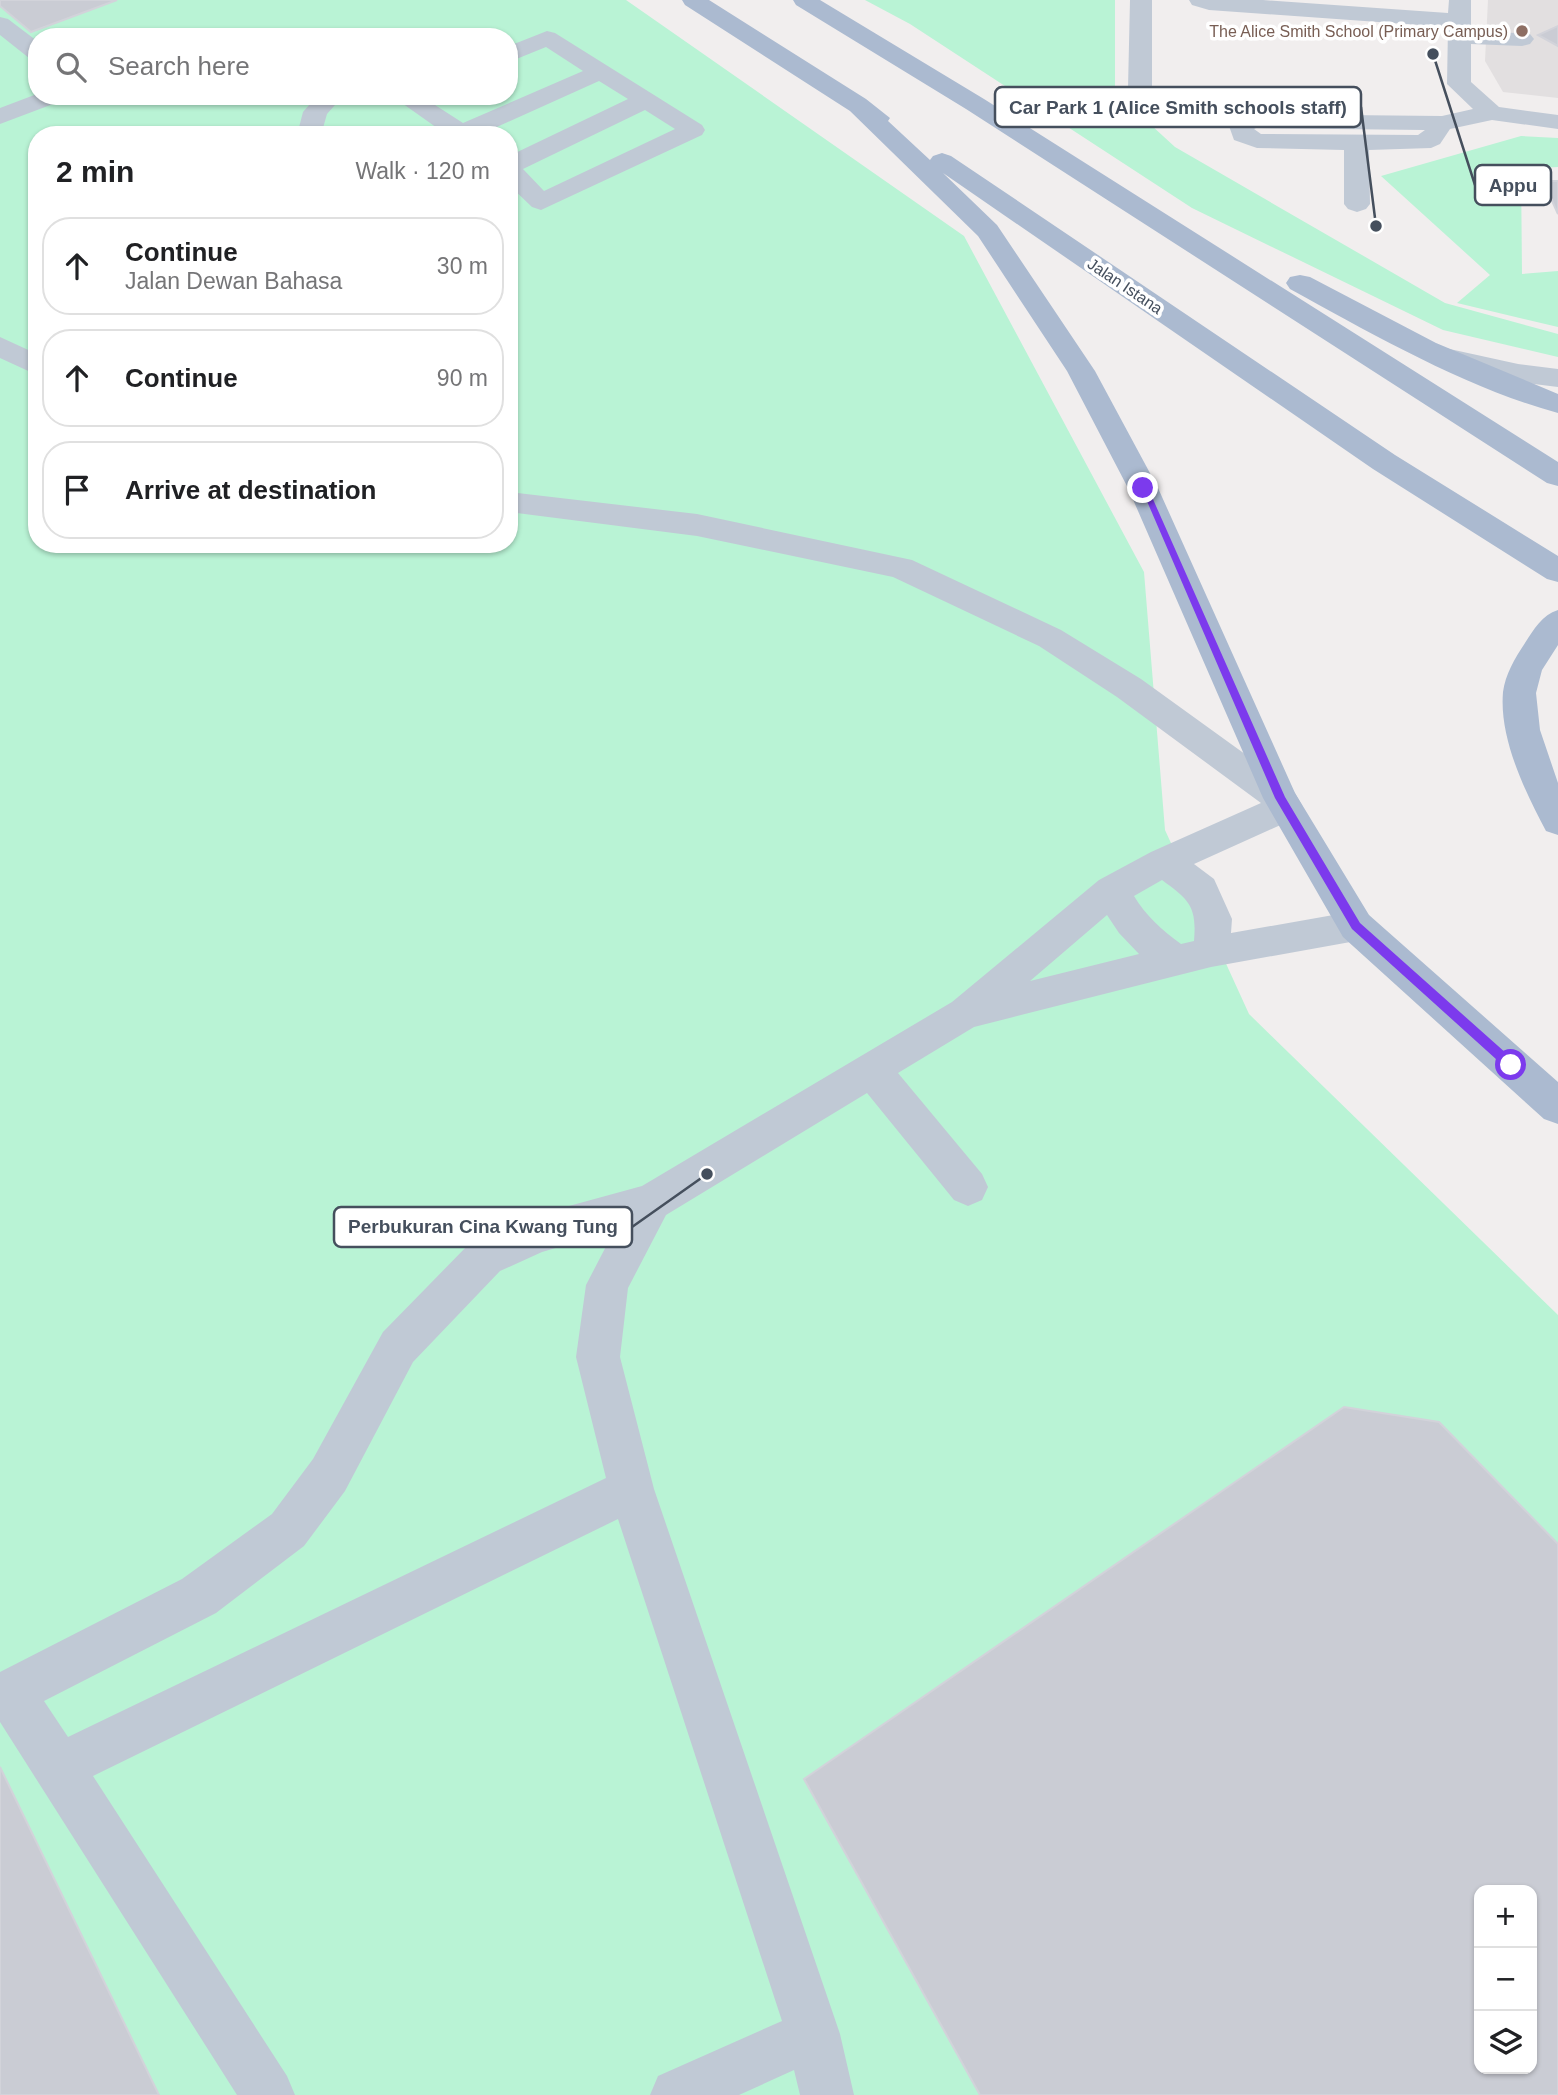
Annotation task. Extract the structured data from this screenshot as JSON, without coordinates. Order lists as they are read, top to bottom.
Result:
{
  "streets": {
    "main road": ["Jalan Istana"]
  },
  "places": [
    "The Alice Smith School (Primary Campus)",
    "Appu",
    "Car Park 1 (Alice Smith schools staff)",
    "Perbukuran Cina Kwang Tung"
  ],
  "page": {
    "search": "Search here",
    "heading": ["2 min", "Walk · 120 m"],
    "list": [
      ["Continue", "Jalan Dewan Bahasa", "30 m"],
      ["Continue", "90 m"],
      "Arrive at destination"
    ],
    "map_buttons": ["+", "−"]
  }
}
